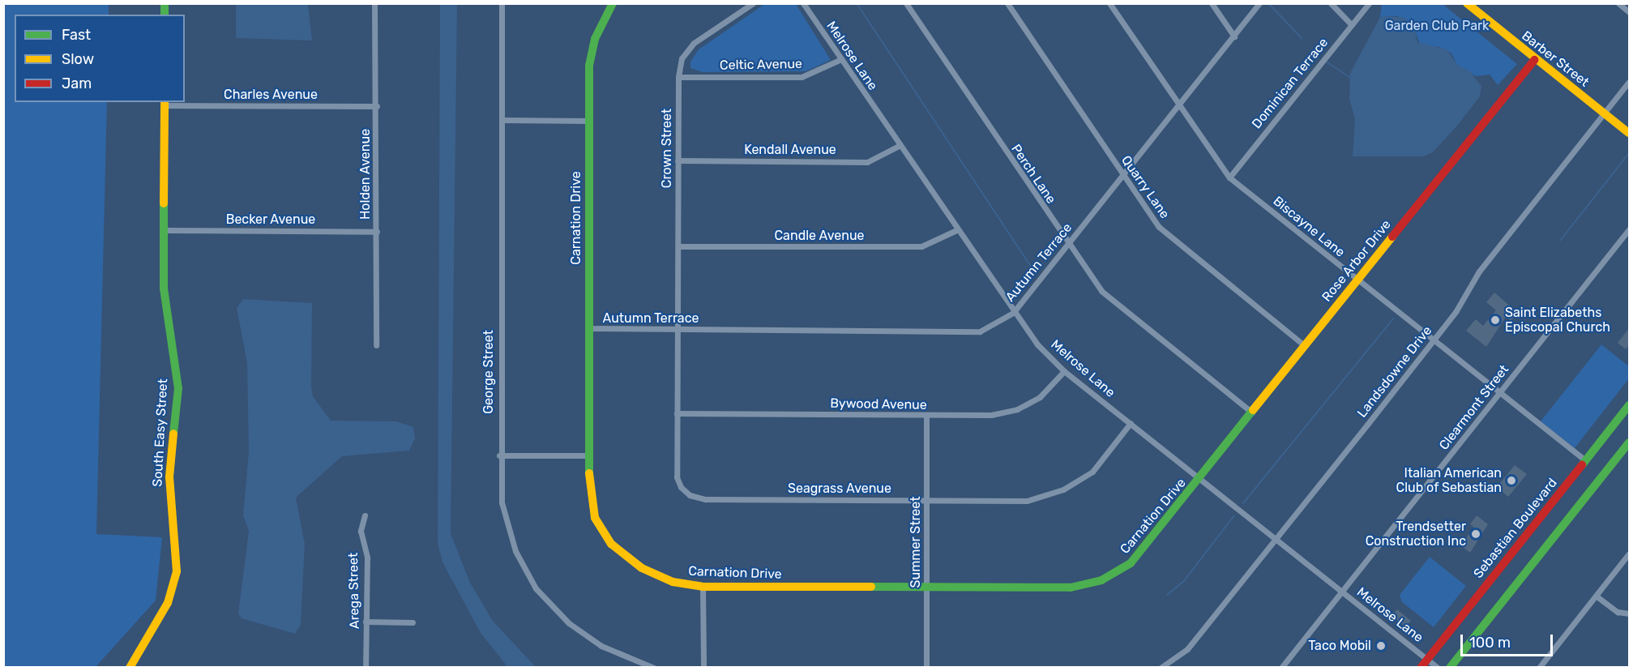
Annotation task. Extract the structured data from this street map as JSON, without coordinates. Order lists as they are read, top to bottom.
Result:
{
  "streets": {
    "street": [
      "Melrose Lane",
      "Barber Street",
      "Celtic Avenue",
      "Dominican Terrace",
      "Charles Avenue",
      "Crown Street",
      "Kendall Avenue",
      "Holden Avenue",
      "Perch Lane",
      "Quarry Lane",
      "Carnation Drive",
      "Becker Avenue",
      "Biscayne Lane",
      "Candle Avenue",
      "Rose Arbor Drive",
      "Autumn Terrace",
      "George Street",
      "Landsdowne Drive",
      "Bywood Avenue",
      "Clearmont Street",
      "South Easy Street",
      "Seagrass Avenue",
      "Sebastian Boulevard",
      "Summer Street",
      "Arega Street"
    ]
  },
  "crossings": [
    ["Melrose Lane", "Celtic Avenue"],
    ["Melrose Lane", "Kendall Avenue"],
    ["Melrose Lane", "Carnation Drive"],
    ["Melrose Lane", "Candle Avenue"],
    ["Melrose Lane", "Rose Arbor Drive"],
    ["Melrose Lane", "Autumn Terrace"],
    ["Melrose Lane", "Landsdowne Drive"],
    ["Melrose Lane", "Bywood Avenue"],
    ["Melrose Lane", "Clearmont Street"],
    ["Melrose Lane", "Seagrass Avenue"],
    ["Melrose Lane", "Sebastian Boulevard"],
    ["Barber Street", "Rose Arbor Drive"],
    ["Barber Street", "Landsdowne Drive"],
    ["Celtic Avenue", "Crown Street"],
    ["Dominican Terrace", "Biscayne Lane"],
    ["Charles Avenue", "Holden Avenue"],
    ["Charles Avenue", "South Easy Street"],
    ["Crown Street", "Kendall Avenue"],
    ["Crown Street", "Candle Avenue"],
    ["Crown Street", "Autumn Terrace"],
    ["Crown Street", "Seagrass Avenue"],
    ["Holden Avenue", "Becker Avenue"],
    ["Perch Lane", "Rose Arbor Drive"],
    ["Perch Lane", "Autumn Terrace"],
    ["Quarry Lane", "Rose Arbor Drive"],
    ["Quarry Lane", "Autumn Terrace"],
    ["Carnation Drive", "Rose Arbor Drive"],
    ["Carnation Drive", "Autumn Terrace"],
    ["Carnation Drive", "Summer Street"],
    ["Becker Avenue", "South Easy Street"],
    ["Biscayne Lane", "Rose Arbor Drive"],
    ["Biscayne Lane", "Autumn Terrace"],
    ["Biscayne Lane", "Landsdowne Drive"],
    ["Biscayne Lane", "Clearmont Street"],
    ["Biscayne Lane", "Sebastian Boulevard"],
    ["Autumn Terrace", "Seagrass Avenue"],
    ["Bywood Avenue", "Seagrass Avenue"],
    ["Bywood Avenue", "Summer Street"],
    ["Seagrass Avenue", "Summer Street"]
  ],
  "parks": ["Garden Club Park"],
  "places": [
    "Saint Elizabeths Episcopal Church",
    "Italian American Club of Sebastian",
    "Trendsetter Construction Inc",
    "Taco Mobil"
  ],
  "legend": ["Fast", "Slow", "Jam"],
  "scale_bar": "100 m"
}
